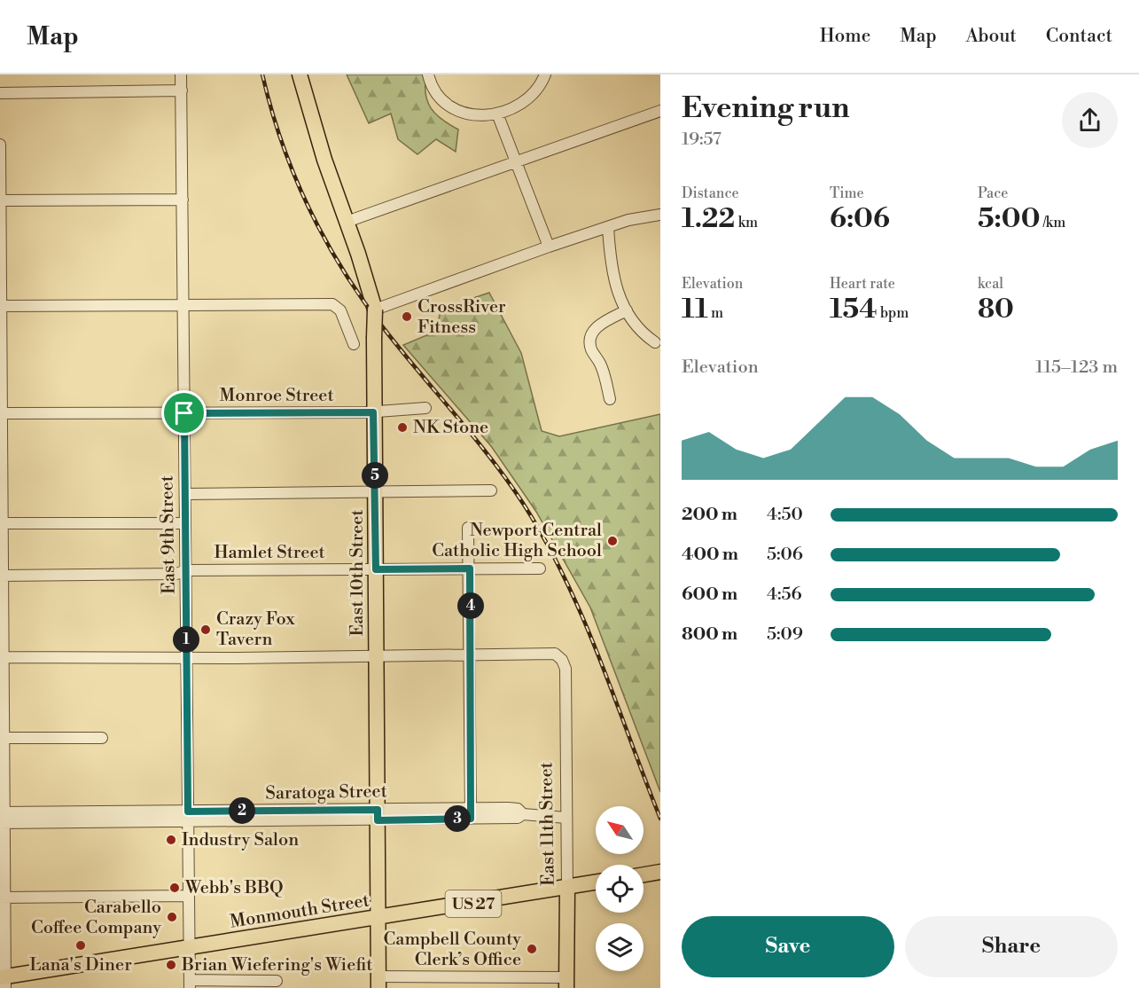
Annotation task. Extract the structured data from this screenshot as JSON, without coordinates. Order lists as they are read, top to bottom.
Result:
{
  "streets": {
    "main road": [
      "East 10th Street",
      "East 11th Street",
      "US 27",
      "Monmouth Street"
    ],
    "street": [
      "Monroe Street",
      "East 9th Street",
      "Hamlet Street",
      "Saratoga Street"
    ]
  },
  "crossings": [
    ["Monroe Street", "East 9th Street"],
    ["Monroe Street", "East 10th Street"],
    ["East 9th Street", "Hamlet Street"],
    ["East 9th Street", "Saratoga Street"],
    ["East 9th Street", "Monmouth Street"],
    ["Hamlet Street", "East 10th Street"],
    ["East 10th Street", "Saratoga Street"],
    ["East 10th Street", "Monmouth Street"],
    ["Saratoga Street", "East 11th Street"],
    ["East 11th Street", "Monmouth Street"]
  ],
  "places": [
    "CrossRiver Fitness",
    "NK Stone",
    "Newport Central Catholic High School",
    "Crazy Fox Tavern",
    "Industry Salon",
    "Webb's BBQ",
    "Carabello Coffee Company",
    "Lana's Diner",
    "Campbell County Clerk’s Office",
    "Brian Wiefering's Wiefit"
  ],
  "north": "top left",
  "page": {
    "header": "Map",
    "nav": [
      "Home",
      "Map",
      "About",
      "Contact"
    ],
    "heading": ["Evening run", "19:57"],
    "stats": [
      ["Distance", "1.22 km"],
      ["Time", "6:06"],
      ["Pace", "5:00 /km"],
      ["Elevation", "11 m"],
      ["Heart rate", "154 bpm"],
      ["kcal", "80"]
    ],
    "chart": ["Elevation", "115–123 m"],
    "pins": [
      "5",
      "4",
      "1",
      "2",
      "3"
    ],
    "list": [
      {
        "name": "200 m",
        "note": "4:50"
      },
      {
        "name": "400 m",
        "note": "5:06"
      },
      {
        "name": "600 m",
        "note": "4:56"
      },
      {
        "name": "800 m",
        "note": "5:09"
      }
    ],
    "buttons": ["Save", "Share"]
  }
}
